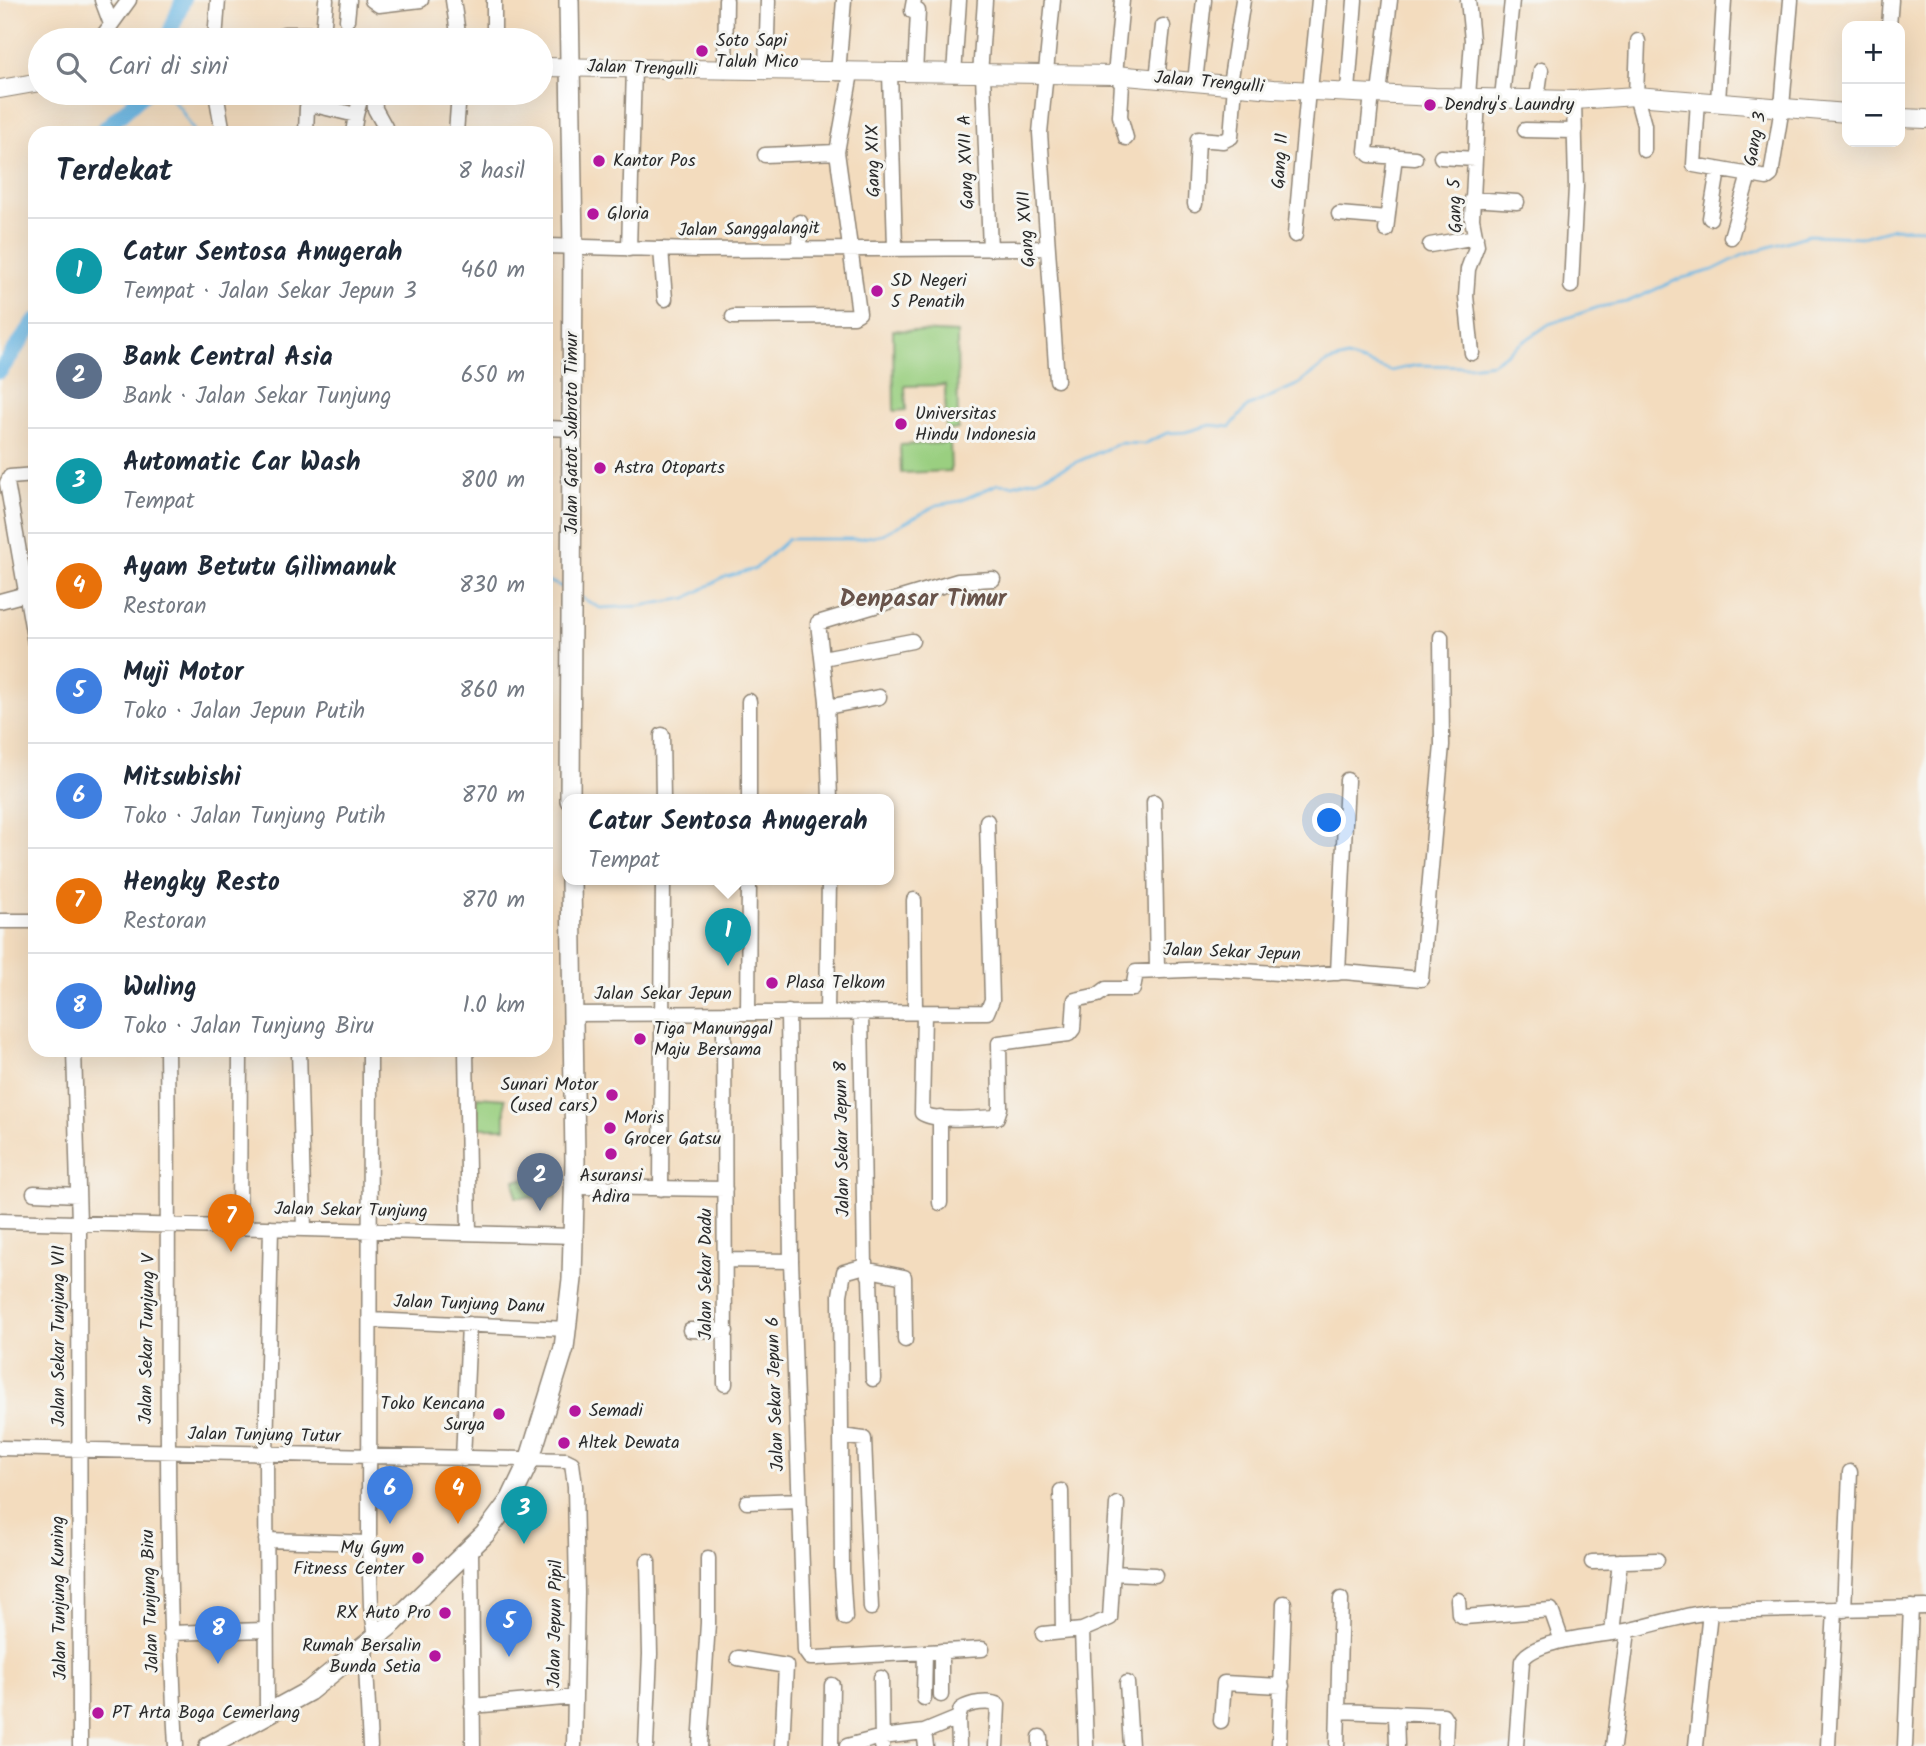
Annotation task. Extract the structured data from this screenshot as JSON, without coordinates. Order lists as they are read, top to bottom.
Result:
{
  "streets": {
    "highway": ["Jalan Gatot Subroto Timur"],
    "main road": ["Jalan Trengulli"],
    "street": [
      "Gang 3",
      "Gang XIX",
      "Gang 11",
      "Gang XVII A",
      "Gang 5",
      "Gang XVII",
      "Jalan Sanggalangit",
      "Jalan Sekar Jepun",
      "Jalan Sekar Jepun 8",
      "Jalan Sekar Tunjung",
      "Jalan Sekar Dadu",
      "Jalan Tunjung Danu",
      "Jalan Sekar Tunjung VII",
      "Jalan Sekar Tunjung V",
      "Jalan Sekar Jepun 6",
      "Jalan Tunjung Tutur",
      "Jalan Tunjung Kuning",
      "Jalan Tunjung Biru",
      "Jalan Jepun Pipil"
    ]
  },
  "crossings": [
    ["Jalan Trengulli", "Gang 3"],
    ["Jalan Trengulli", "Gang XIX"],
    ["Jalan Trengulli", "Gang 11"],
    ["Jalan Trengulli", "Gang XVII A"],
    ["Jalan Trengulli", "Gang 5"],
    ["Jalan Trengulli", "Gang XVII"],
    ["Jalan Trengulli", "Jalan Sanggalangit"],
    ["Jalan Trengulli", "Jalan Gatot Subroto Timur"],
    ["Jalan Sanggalangit", "Jalan Gatot Subroto Timur"],
    ["Jalan Sekar Jepun", "Jalan Sekar Jepun 8"],
    ["Jalan Sekar Jepun", "Jalan Sekar Jepun 6"],
    ["Jalan Sekar Tunjung", "Jalan Sekar Tunjung VII"],
    ["Jalan Sekar Tunjung", "Jalan Sekar Tunjung V"],
    ["Jalan Sekar Tunjung VII", "Jalan Tunjung Tutur"],
    ["Jalan Sekar Tunjung VII", "Jalan Tunjung Kuning"],
    ["Jalan Sekar Tunjung V", "Jalan Tunjung Tutur"],
    ["Jalan Sekar Tunjung V", "Jalan Tunjung Biru"],
    ["Jalan Tunjung Tutur", "Jalan Tunjung Kuning"],
    ["Jalan Tunjung Tutur", "Jalan Tunjung Biru"],
    ["Jalan Tunjung Tutur", "Jalan Jepun Pipil"]
  ],
  "districts": ["Denpasar Timur"],
  "places": [
    "Soto Sapi Taluh Mico",
    "Dendry's Laundry",
    "Kantor Pos",
    "Gloria",
    "SD Negeri 5 Penatih",
    "Universitas Hindu Indonesia",
    "Astra Otoparts",
    "Plasa Telkom",
    "Tiga Manunggal Maju Bersama",
    "Sunari Motor (used cars)",
    "Moris Grocer Gatsu",
    "Asuransi Adira",
    "Semadi",
    "Toko Kencana Surya",
    "Altek Dewata",
    "My Gym Fitness Center",
    "RX Auto Pro",
    "Rumah Bersalin Bunda Setia",
    "PT Arta Boga Cemerlang"
  ],
  "page": {
    "map_buttons": ["+", "−"],
    "search": "Cari di sini",
    "heading": ["Terdekat", "8 hasil"],
    "list": [
      {
        "mark": "1",
        "name": "Catur Sentosa Anugerah",
        "note": "Tempat · Jalan Sekar Jepun 3",
        "value": "460 m"
      },
      {
        "mark": "2",
        "name": "Bank Central Asia",
        "note": "Bank · Jalan Sekar Tunjung",
        "value": "650 m"
      },
      {
        "mark": "3",
        "name": "Automatic Car Wash",
        "note": "Tempat",
        "value": "800 m"
      },
      {
        "mark": "4",
        "name": "Ayam Betutu Gilimanuk",
        "note": "Restoran",
        "value": "830 m"
      },
      {
        "mark": "5",
        "name": "Muji Motor",
        "note": "Toko · Jalan Jepun Putih",
        "value": "860 m"
      },
      {
        "mark": "6",
        "name": "Mitsubishi",
        "note": "Toko · Jalan Tunjung Putih",
        "value": "870 m"
      },
      {
        "mark": "7",
        "name": "Hengky Resto",
        "note": "Restoran",
        "value": "870 m"
      },
      {
        "mark": "8",
        "name": "Wuling",
        "note": "Toko · Jalan Tunjung Biru",
        "value": "1.0 km"
      }
    ],
    "popup": ["Catur Sentosa Anugerah", "Tempat"],
    "pins": [
      "1",
      "2",
      "7",
      "4",
      "6",
      "3",
      "5",
      "8"
    ]
  }
}
